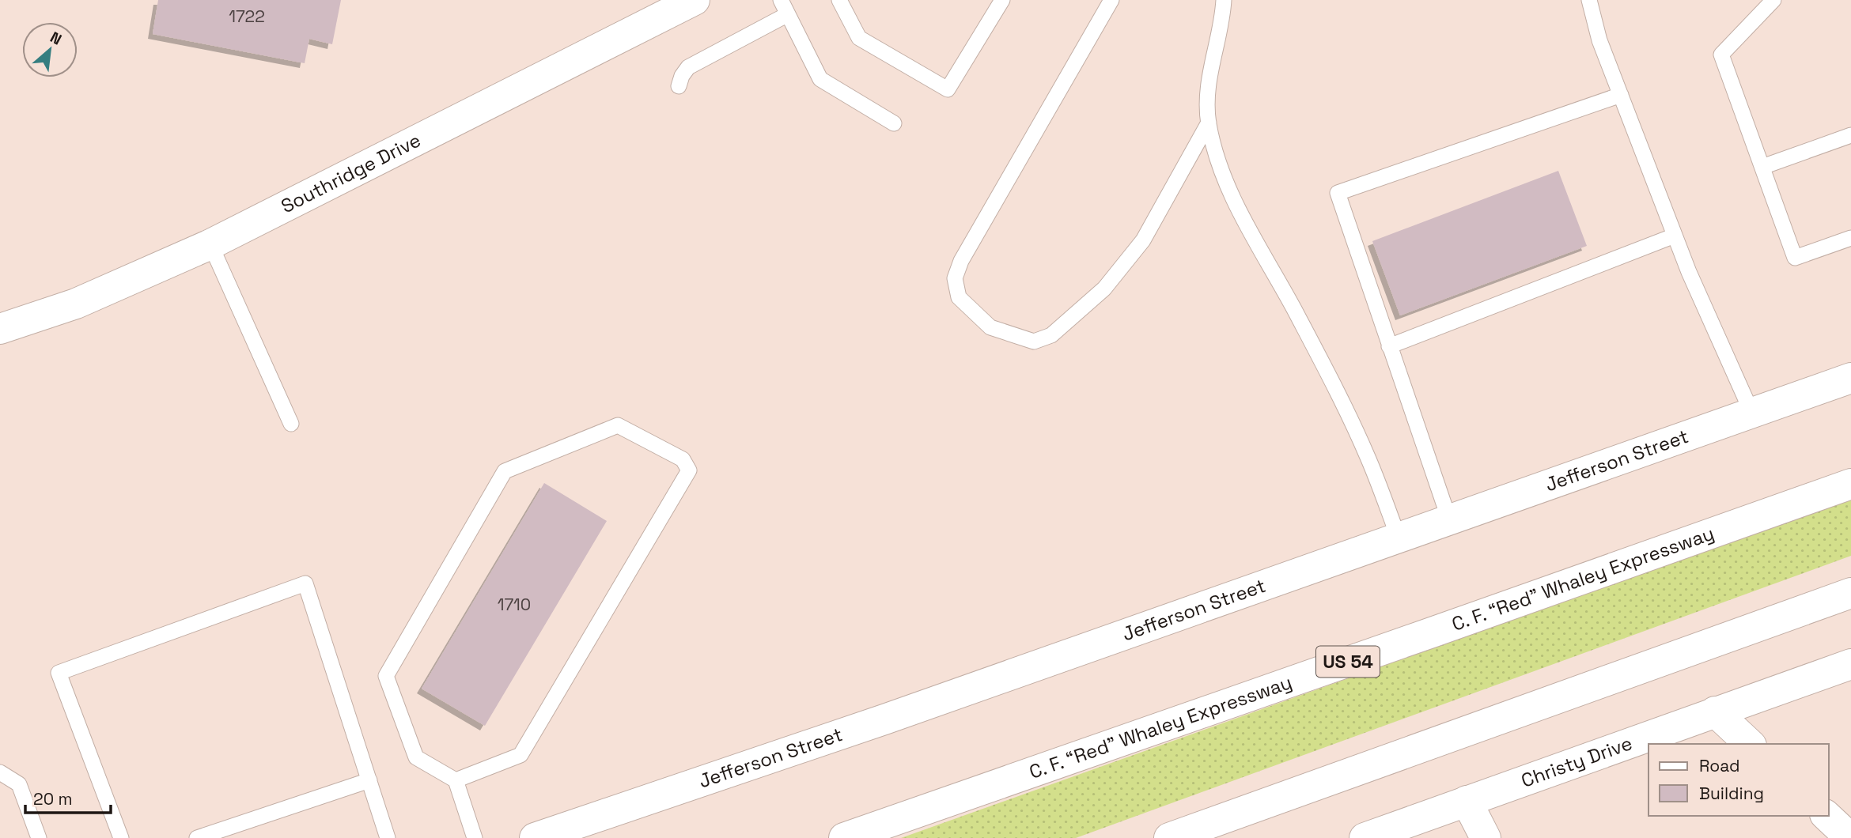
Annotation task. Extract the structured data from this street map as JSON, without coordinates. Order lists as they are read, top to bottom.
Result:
{
  "streets": {
    "main road": [
      "Southridge Drive",
      "Jefferson Street",
      "C. F. “Red” Whaley Expressway",
      "US 54",
      "Christy Drive"
    ]
  },
  "house_numbers": ["1722", "1710"],
  "legend": ["Road", "Building"],
  "scale_bar": "20 m",
  "north": "top right"
}
